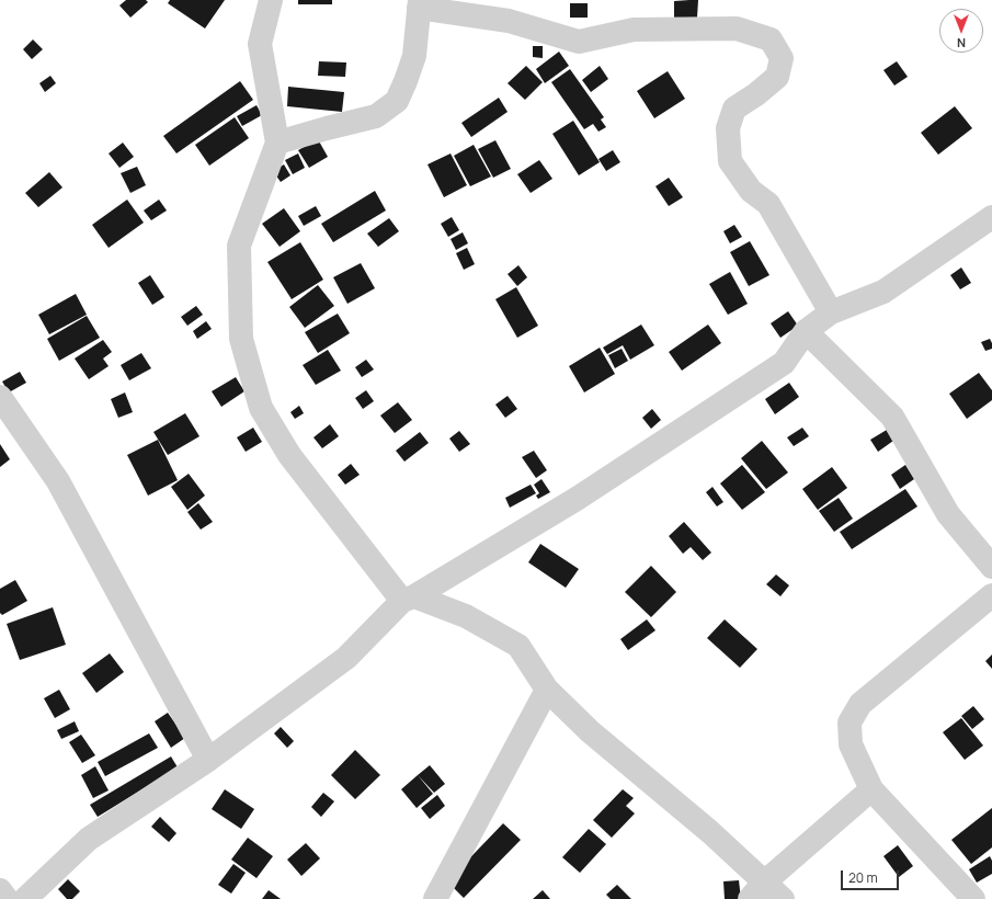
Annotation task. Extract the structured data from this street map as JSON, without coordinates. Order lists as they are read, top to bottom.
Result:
{
  "scale_bar": "20 m",
  "north": "bottom"
}
